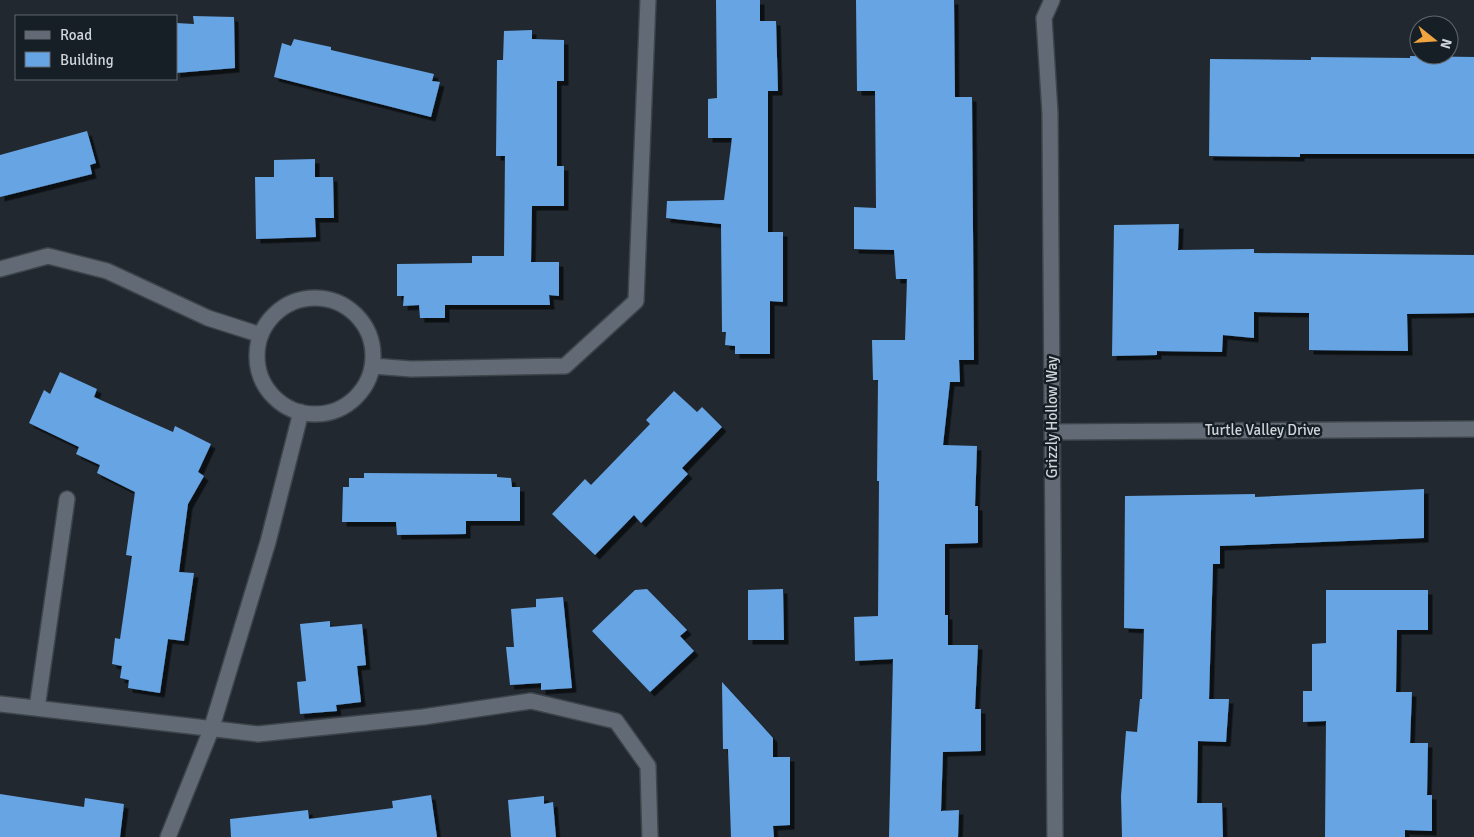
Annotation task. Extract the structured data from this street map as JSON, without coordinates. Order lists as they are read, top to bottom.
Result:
{
  "streets": {
    "street": ["Grizzly Hollow Way", "Turtle Valley Drive"]
  },
  "crossings": [
    ["Grizzly Hollow Way", "Turtle Valley Drive"]
  ],
  "legend": ["Road", "Building"],
  "north": "right"
}
